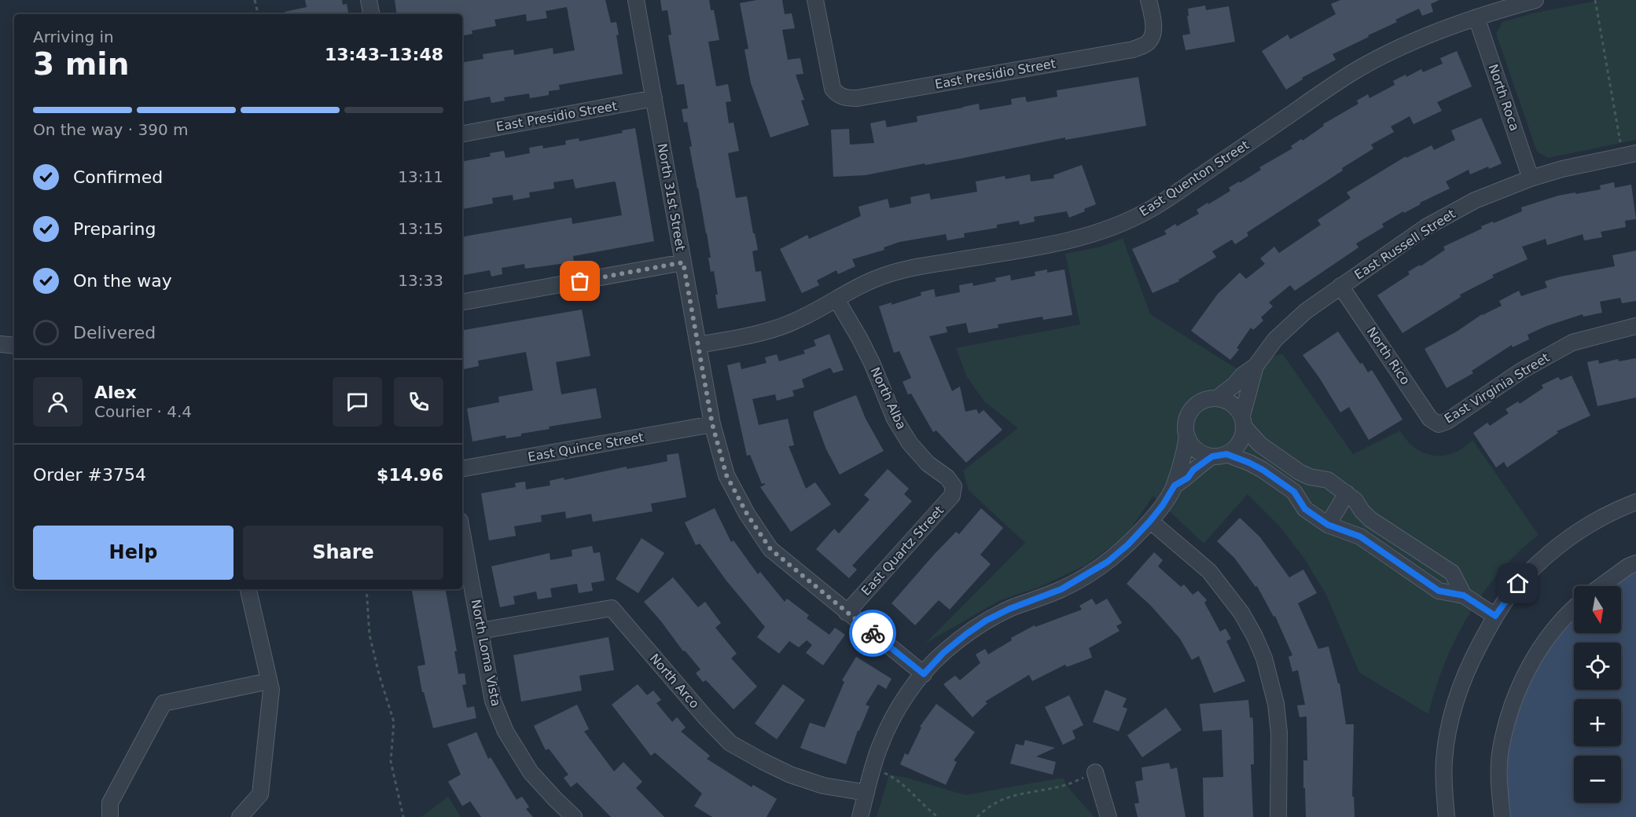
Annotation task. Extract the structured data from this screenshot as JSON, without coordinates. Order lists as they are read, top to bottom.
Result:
{
  "streets": {
    "street": [
      "East Presidio Street",
      "North Roca",
      "East Quenton Street",
      "North 31st Street",
      "East Russell Street",
      "North Rico",
      "East Virginia Street",
      "North Alba",
      "East Quince Street",
      "East Quartz Street",
      "North Loma Vista",
      "North Arco"
    ]
  },
  "crossings": [
    ["East Presidio Street", "North 31st Street"],
    ["North Roca", "East Quenton Street"],
    ["North Roca", "East Russell Street"],
    ["East Quenton Street", "North 31st Street"],
    ["East Quenton Street", "North Alba"],
    ["North 31st Street", "East Quince Street"],
    ["North 31st Street", "East Quartz Street"],
    ["East Russell Street", "North Rico"],
    ["North Rico", "East Virginia Street"],
    ["North Alba", "East Quartz Street"],
    ["North Loma Vista", "North Arco"]
  ],
  "north": "bottom",
  "page": {
    "heading": ["3 min", "Arriving in", "13:43–13:48"],
    "panel": [
      "Alex",
      "Courier · 4.4",
      "Order #3754",
      "$14.96"
    ],
    "bar": "On the way · 390 m",
    "list": [
      ["Confirmed", "13:11"],
      ["Preparing", "13:15"],
      ["On the way", "13:33"],
      "Delivered"
    ],
    "buttons": ["Help", "Share"],
    "map_buttons": ["+", "−"]
  }
}
